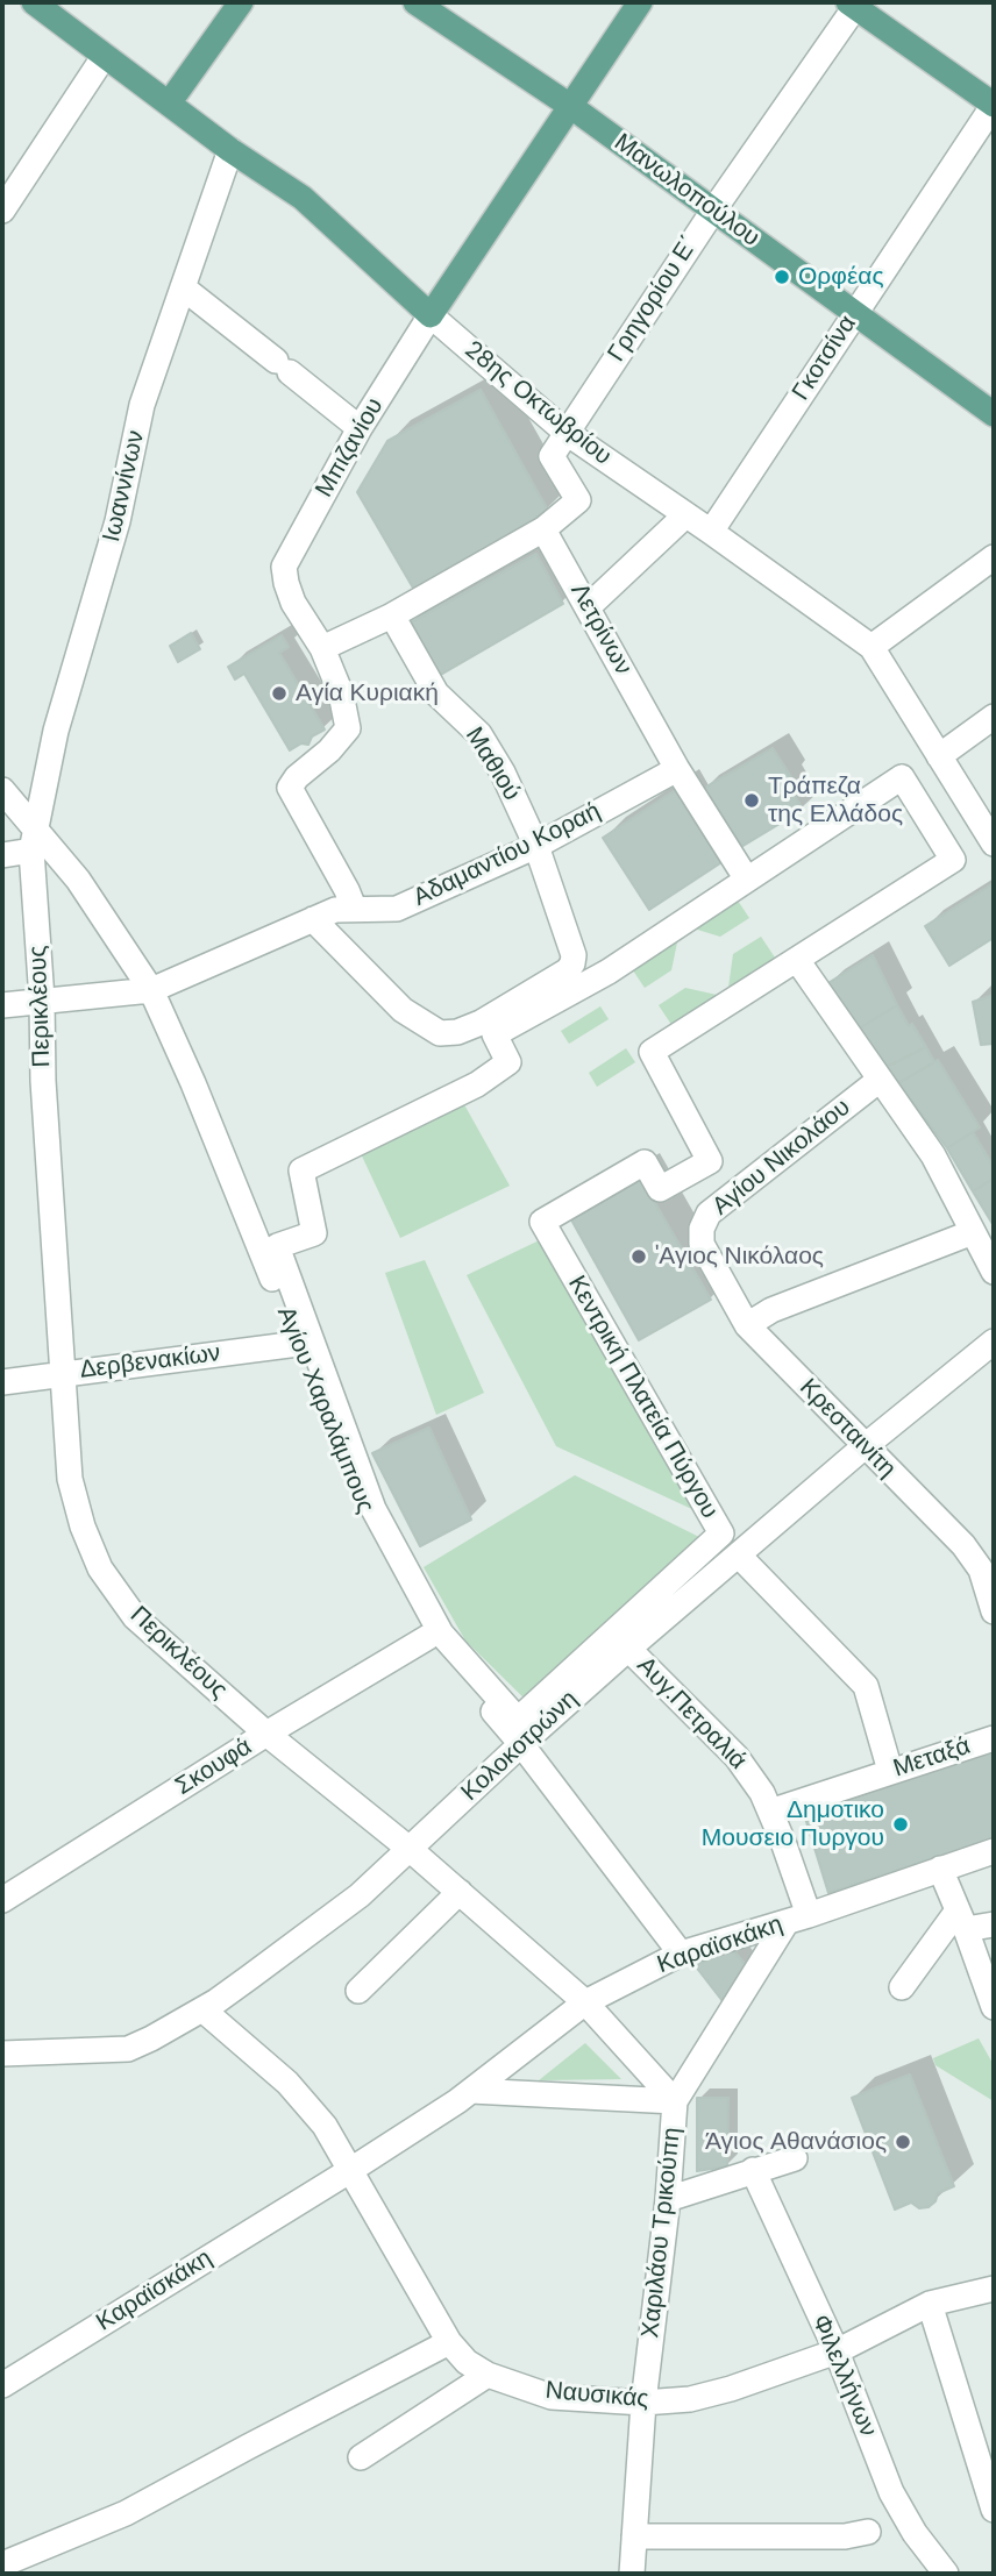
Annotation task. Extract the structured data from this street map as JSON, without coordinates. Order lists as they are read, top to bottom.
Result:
{
  "streets": {
    "main road": ["Μανωλοπούλου", "28ης Οκτωβρίου", "Μπιζανίου"],
    "street": [
      "Γρηγορίου Ε΄",
      "Γκοτσίνα",
      "Ιωαννίνων",
      "Λετρίνων",
      "Μαθιού",
      "Αδαμαντίου Κοραή",
      "Περικλέους",
      "Αγίου Νικολάου",
      "Δερβενακίων",
      "Κεντρική Πλατεία Πύργου",
      "Αγίου Χαραλάμπους",
      "Κρεσταινίτη",
      "Αυγ.Πετραλιά",
      "Κολοκοτρώνη",
      "Μεταξά",
      "Σκουφά",
      "Καραϊσκάκη",
      "Χαριλάου Τρικούπη",
      "Φιλελλήνων",
      "Ναυσικάς"
    ]
  },
  "crossings": [
    ["Μανωλοπούλου", "Γρηγορίου Ε΄"],
    ["Μανωλοπούλου", "Γκοτσίνα"],
    ["Μανωλοπούλου", "Μπιζανίου"],
    ["Γρηγορίου Ε΄", "28ης Οκτωβρίου"],
    ["Γρηγορίου Ε΄", "Λετρίνων"],
    ["Γκοτσίνα", "28ης Οκτωβρίου"],
    ["28ης Οκτωβρίου", "Μπιζανίου"],
    ["28ης Οκτωβρίου", "Ιωαννίνων"],
    ["Μπιζανίου", "Αδαμαντίου Κοραή"],
    ["Ιωαννίνων", "Περικλέους"],
    ["Ιωαννίνων", "Αγίου Χαραλάμπους"],
    ["Λετρίνων", "Αδαμαντίου Κοραή"],
    ["Λετρίνων", "Κεντρική Πλατεία Πύργου"],
    ["Μαθιού", "Αδαμαντίου Κοραή"],
    ["Αδαμαντίου Κοραή", "Περικλέους"],
    ["Αδαμαντίου Κοραή", "Αγίου Χαραλάμπους"],
    ["Περικλέους", "Δερβενακίων"],
    ["Περικλέους", "Αγίου Χαραλάμπους"],
    ["Περικλέους", "Κολοκοτρώνη"],
    ["Περικλέους", "Σκουφά"],
    ["Περικλέους", "Καραϊσκάκη"],
    ["Περικλέους", "Χαριλάου Τρικούπη"],
    ["Αγίου Νικολάου", "Κρεσταινίτη"],
    ["Δερβενακίων", "Αγίου Χαραλάμπους"],
    ["Αγίου Χαραλάμπους", "Κολοκοτρώνη"],
    ["Αγίου Χαραλάμπους", "Σκουφά"],
    ["Αγίου Χαραλάμπους", "Καραϊσκάκη"],
    ["Κρεσταινίτη", "Κολοκοτρώνη"],
    ["Αυγ.Πετραλιά", "Κολοκοτρώνη"],
    ["Αυγ.Πετραλιά", "Καραϊσκάκη"],
    ["Αυγ.Πετραλιά", "Χαριλάου Τρικούπη"],
    ["Κολοκοτρώνη", "Ναυσικάς"],
    ["Καραϊσκάκη", "Χαριλάου Τρικούπη"],
    ["Καραϊσκάκη", "Ναυσικάς"],
    ["Χαριλάου Τρικούπη", "Ναυσικάς"],
    ["Φιλελλήνων", "Ναυσικάς"]
  ],
  "places": [
    "Ορφέας",
    "Αγία Κυριακή",
    "Τράπεζα της Ελλάδος",
    "'Αγιος Νικόλαος",
    "Δημοτικο Μουσειο Πυργου",
    "Άγιος Αθανάσιος"
  ]
}
